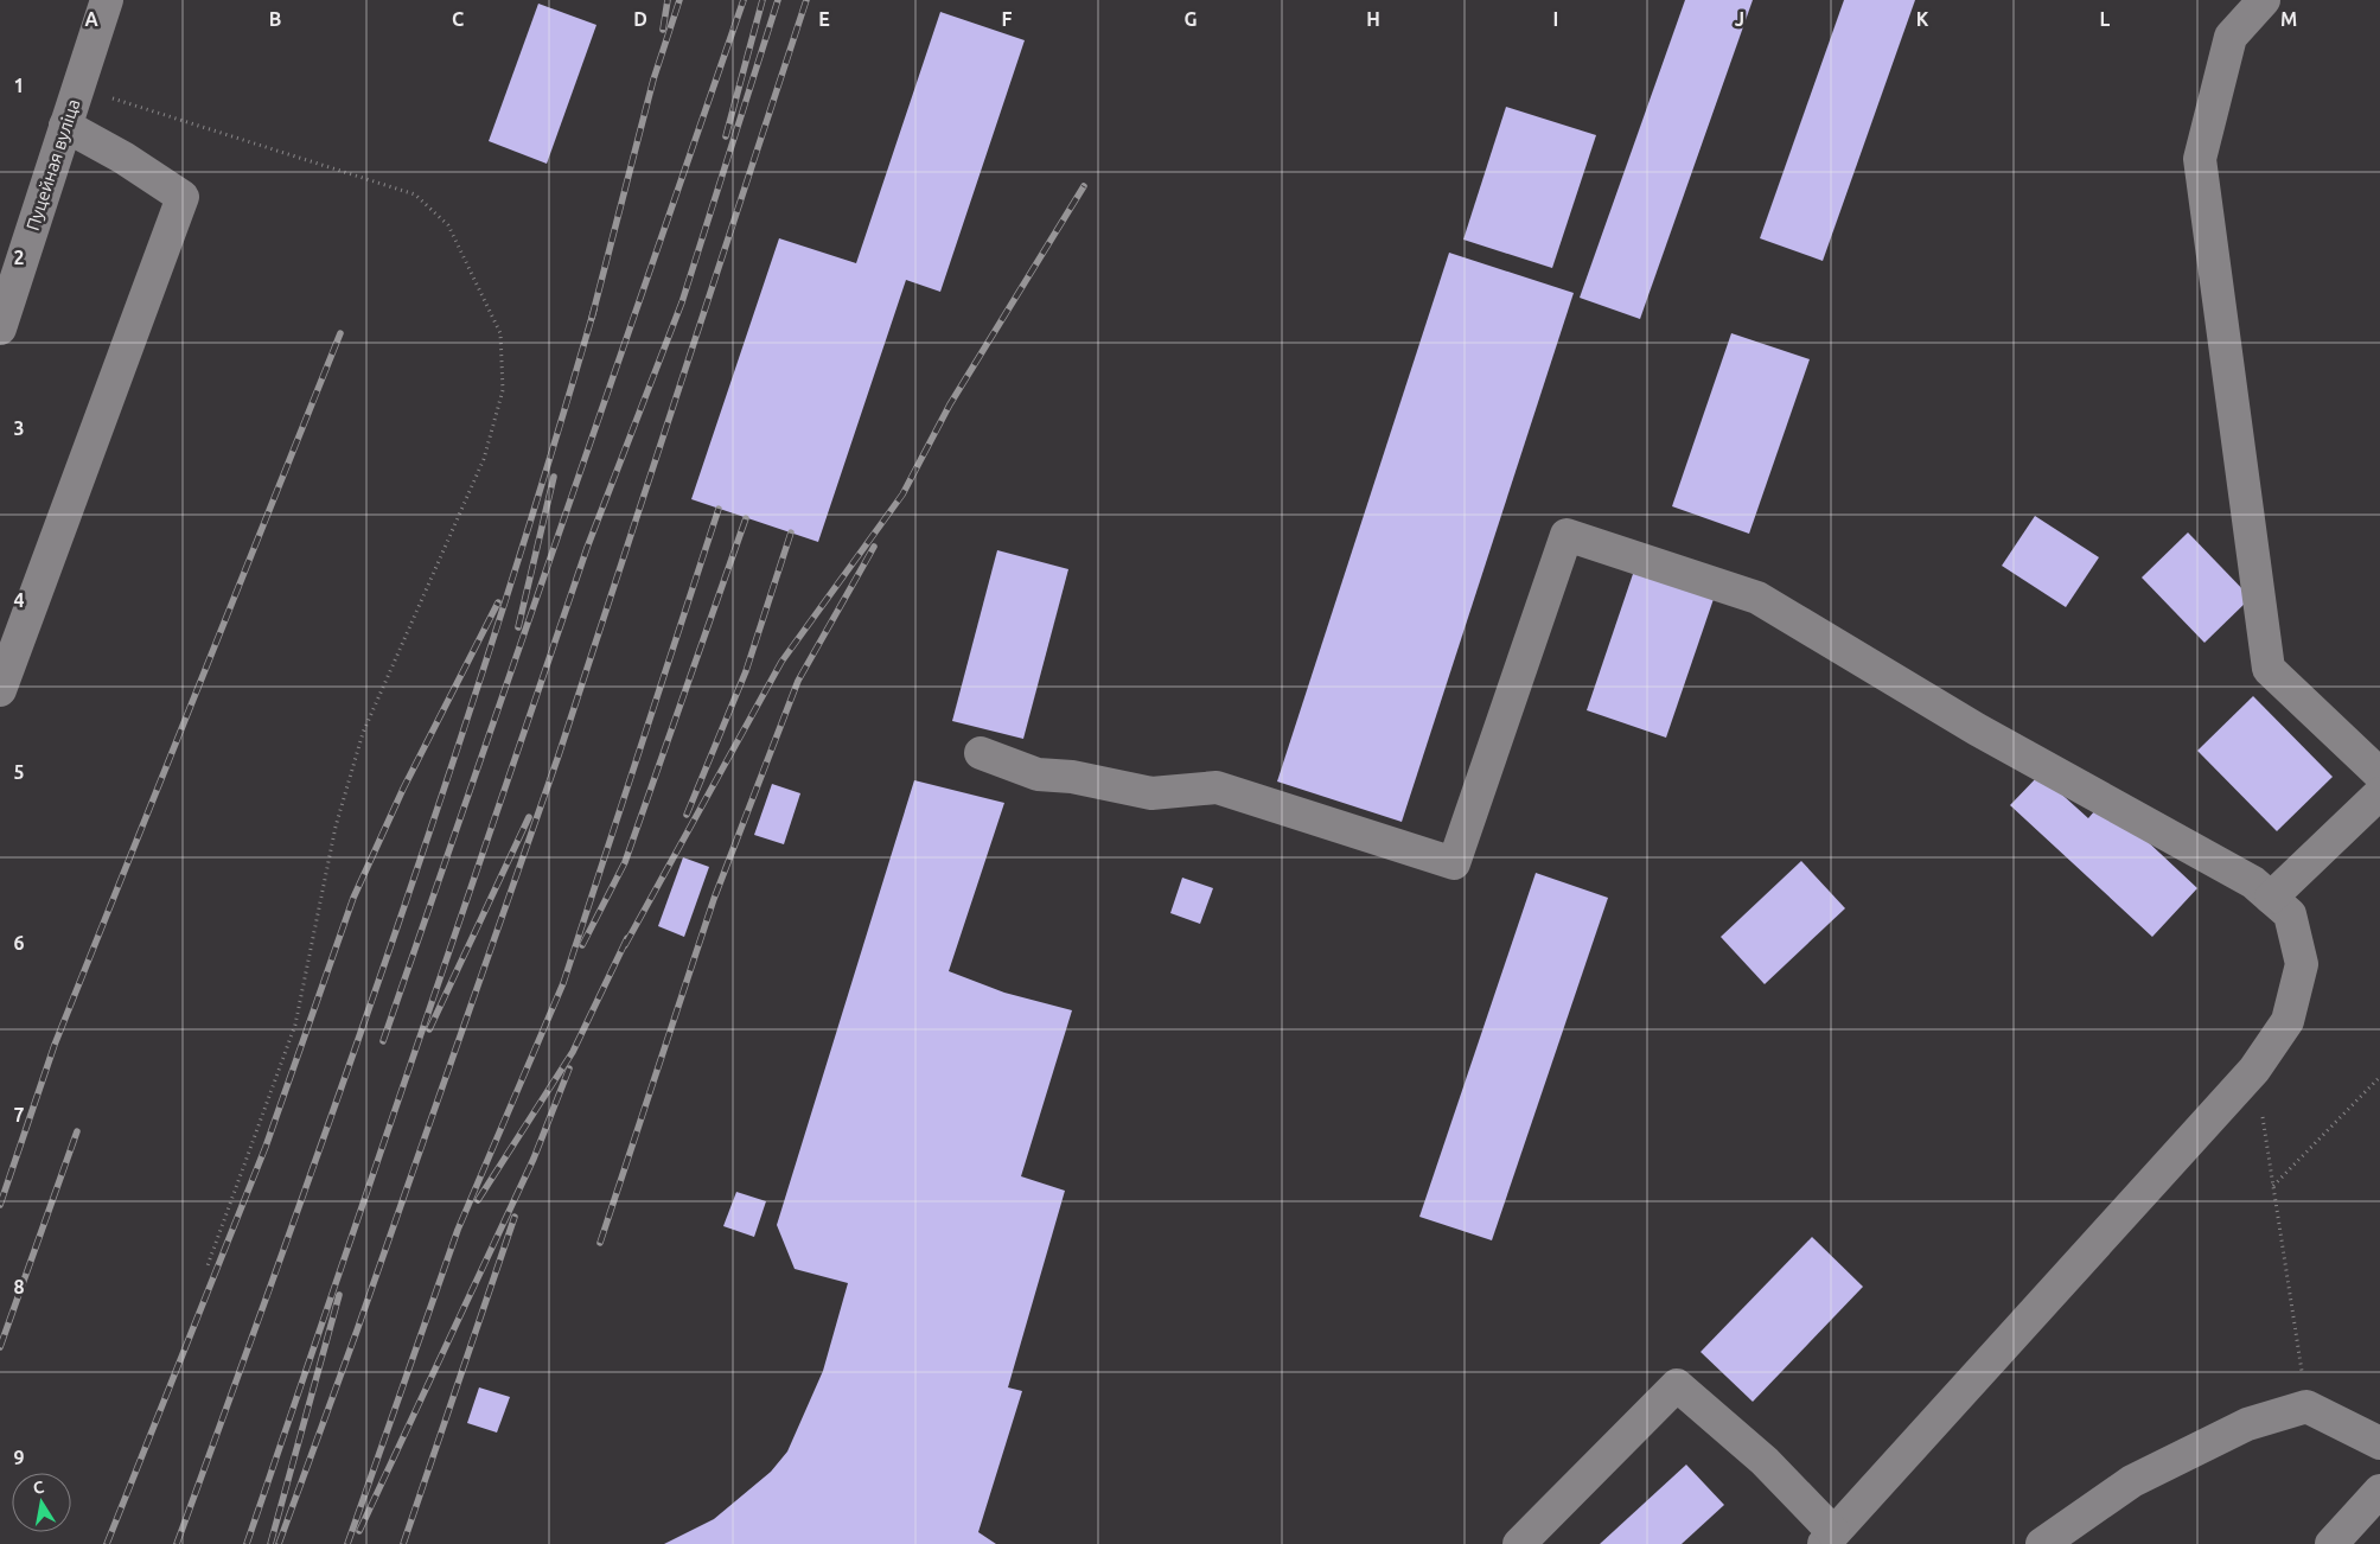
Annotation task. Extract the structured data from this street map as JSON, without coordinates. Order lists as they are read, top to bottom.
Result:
{
  "streets": {
    "street": ["Пуцейная вуліца"]
  },
  "north": "top",
  "grid": {
    "columns": [
      "A",
      "B",
      "C",
      "D",
      "E",
      "F",
      "G",
      "H",
      "I",
      "J",
      "K",
      "L",
      "M"
    ],
    "rows": [
      "1",
      "2",
      "3",
      "4",
      "5",
      "6",
      "7",
      "8",
      "9"
    ]
  }
}
